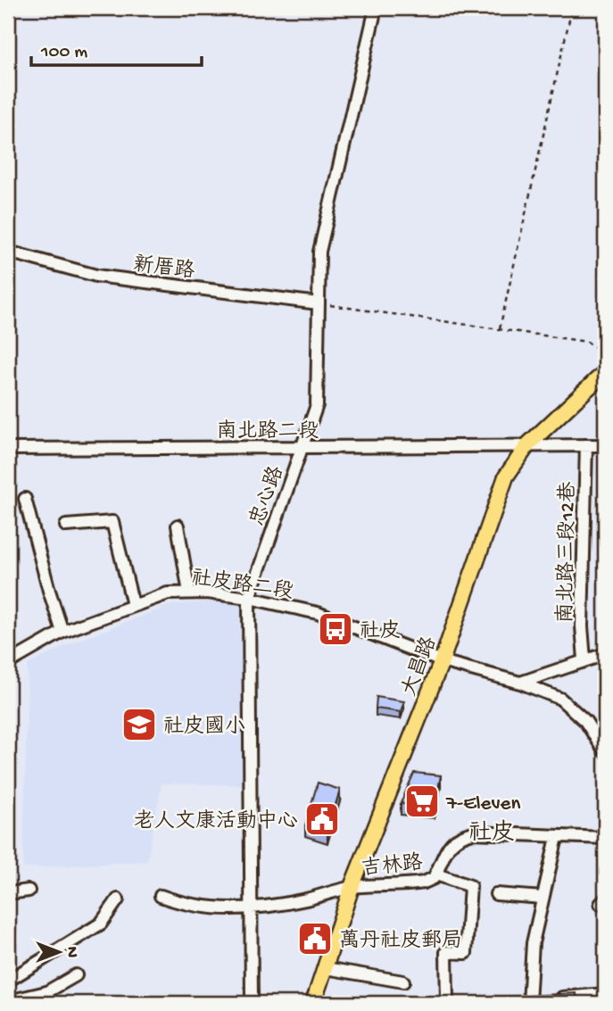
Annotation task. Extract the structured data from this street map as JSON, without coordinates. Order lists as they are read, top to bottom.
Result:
{
  "streets": {
    "main road": ["大昌路"],
    "street": [
      "新厝路",
      "南北路二段",
      "忠心路",
      "南北路三段12巷",
      "社皮路二段",
      "吉林路"
    ]
  },
  "crossings": [
    ["新厝路", "忠心路"],
    ["南北路二段", "忠心路"],
    ["南北路二段", "南北路三段12巷"],
    ["南北路二段", "大昌路"],
    ["忠心路", "社皮路二段"],
    ["忠心路", "吉林路"],
    ["社皮路二段", "大昌路"],
    ["大昌路", "吉林路"]
  ],
  "districts": ["社皮"],
  "places": {
    "bus stop": ["社皮"],
    "school or university": ["社皮國小"],
    "supermarket": ["7-Eleven"],
    "public building": ["老人文康活動中心", "萬丹社皮郵局"]
  },
  "scale_bar": "100 m",
  "north": "right"
}
